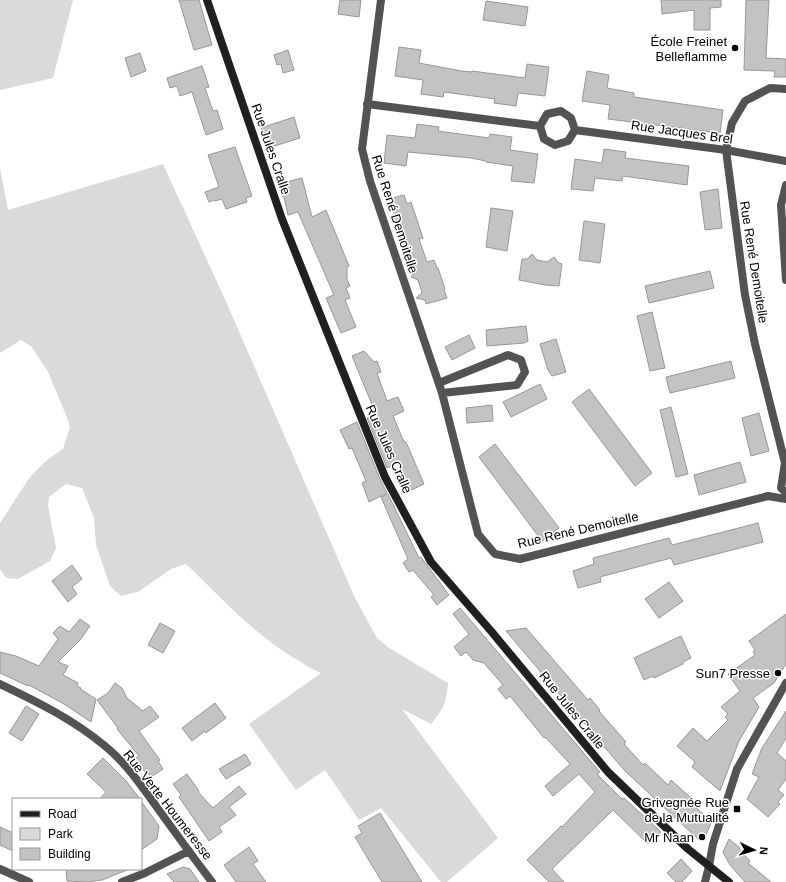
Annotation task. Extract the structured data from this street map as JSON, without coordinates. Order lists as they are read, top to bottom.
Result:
{
  "streets": {
    "street": [
      "Rue Jacques Brel",
      "Rue Jules Cralle",
      "Rue René Demoitelle",
      "Rue Verte Houmeresse"
    ]
  },
  "crossings": [
    ["Rue Jacques Brel", "Rue René Demoitelle"]
  ],
  "places": {
    "other": ["École Freinet Belleflamme", "Sun7 Presse", "Mr Naan"],
    "transit": ["Grivegnée Rue de la Mutualité"]
  },
  "legend": ["Road", "Park", "Building"],
  "north": "right"
}
